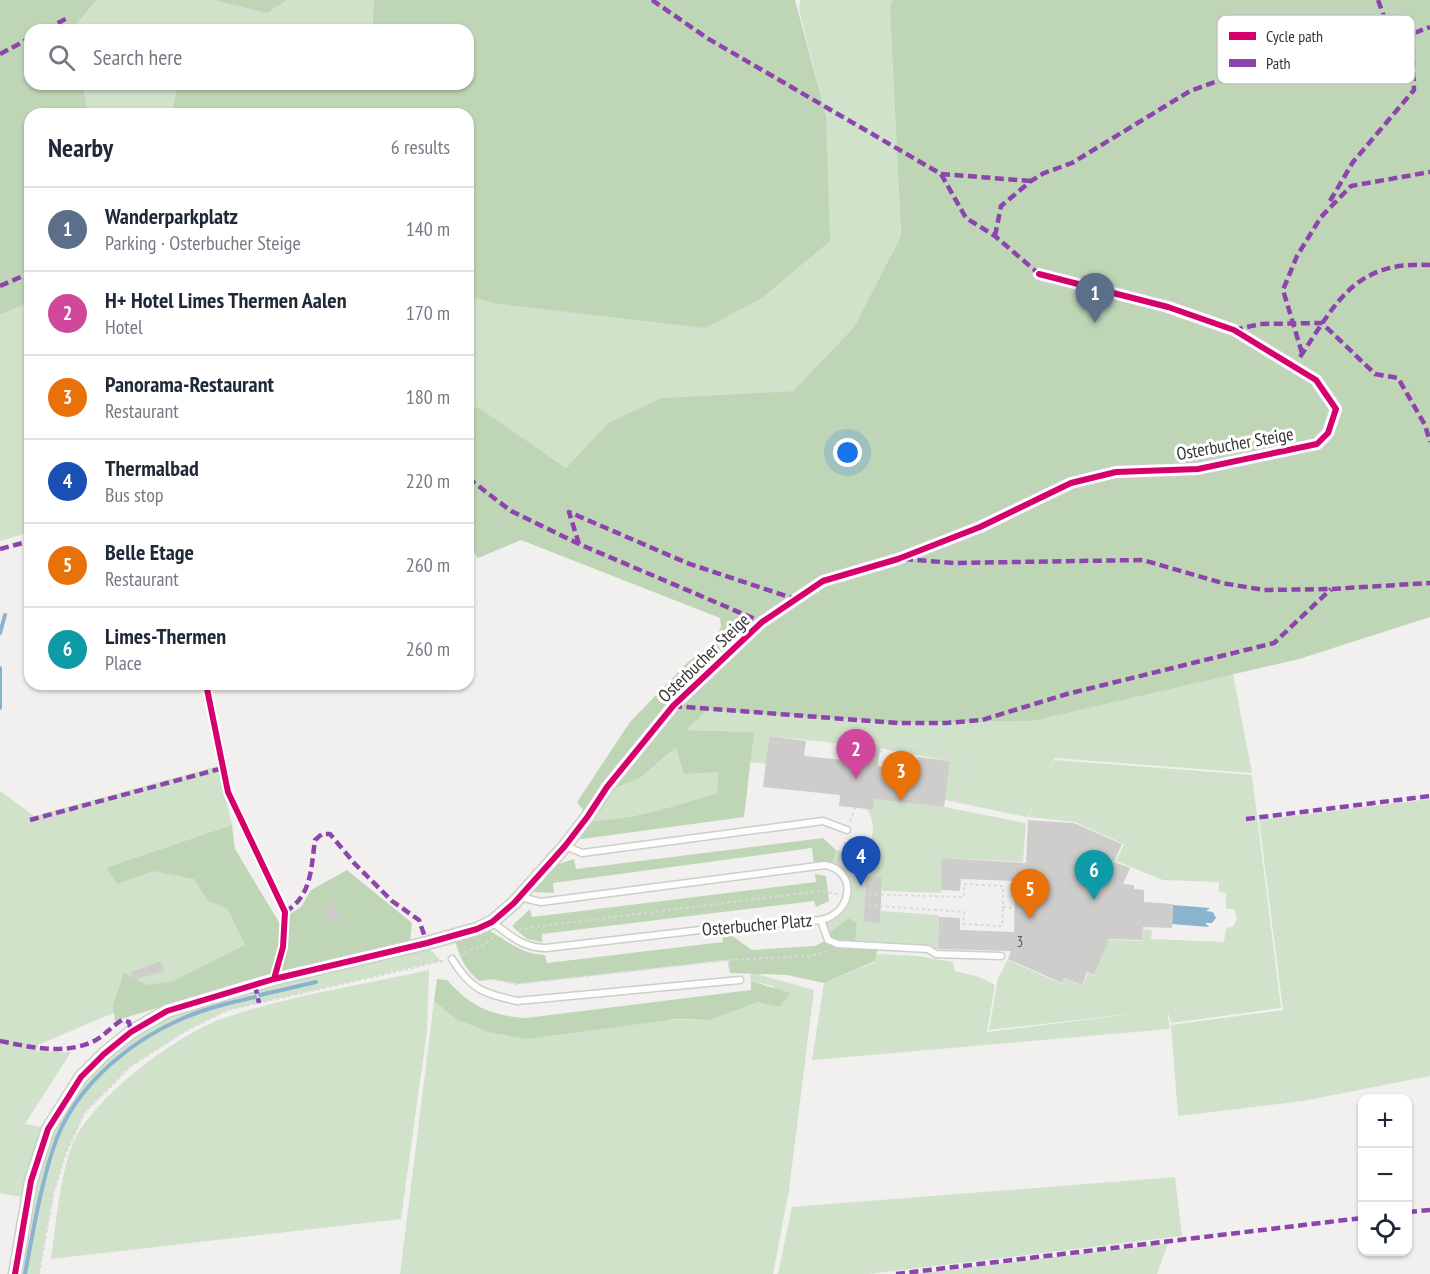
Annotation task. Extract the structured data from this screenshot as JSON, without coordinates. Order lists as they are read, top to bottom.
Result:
{
  "streets": {
    "street": ["Osterbucher Steige"],
    "lane": ["Osterbucher Platz"]
  },
  "crossings": [
    ["Osterbucher Steige", "Osterbucher Platz"]
  ],
  "house_numbers": ["3"],
  "legend": ["Cycle path", "Path"],
  "page": {
    "search": "Search here",
    "heading": ["Nearby", "6 results"],
    "list": [
      {
        "mark": "1",
        "name": "Wanderparkplatz",
        "note": "Parking · Osterbucher Steige",
        "value": "140 m"
      },
      {
        "mark": "2",
        "name": "H+ Hotel Limes Thermen Aalen",
        "note": "Hotel",
        "value": "170 m"
      },
      {
        "mark": "3",
        "name": "Panorama-Restaurant",
        "note": "Restaurant",
        "value": "180 m"
      },
      {
        "mark": "4",
        "name": "Thermalbad",
        "note": "Bus stop",
        "value": "220 m"
      },
      {
        "mark": "5",
        "name": "Belle Etage",
        "note": "Restaurant",
        "value": "260 m"
      },
      {
        "mark": "6",
        "name": "Limes-Thermen",
        "note": "Place",
        "value": "260 m"
      }
    ],
    "pins": [
      "1",
      "2",
      "3",
      "4",
      "6",
      "5"
    ],
    "map_buttons": ["+", "−"]
  }
}
